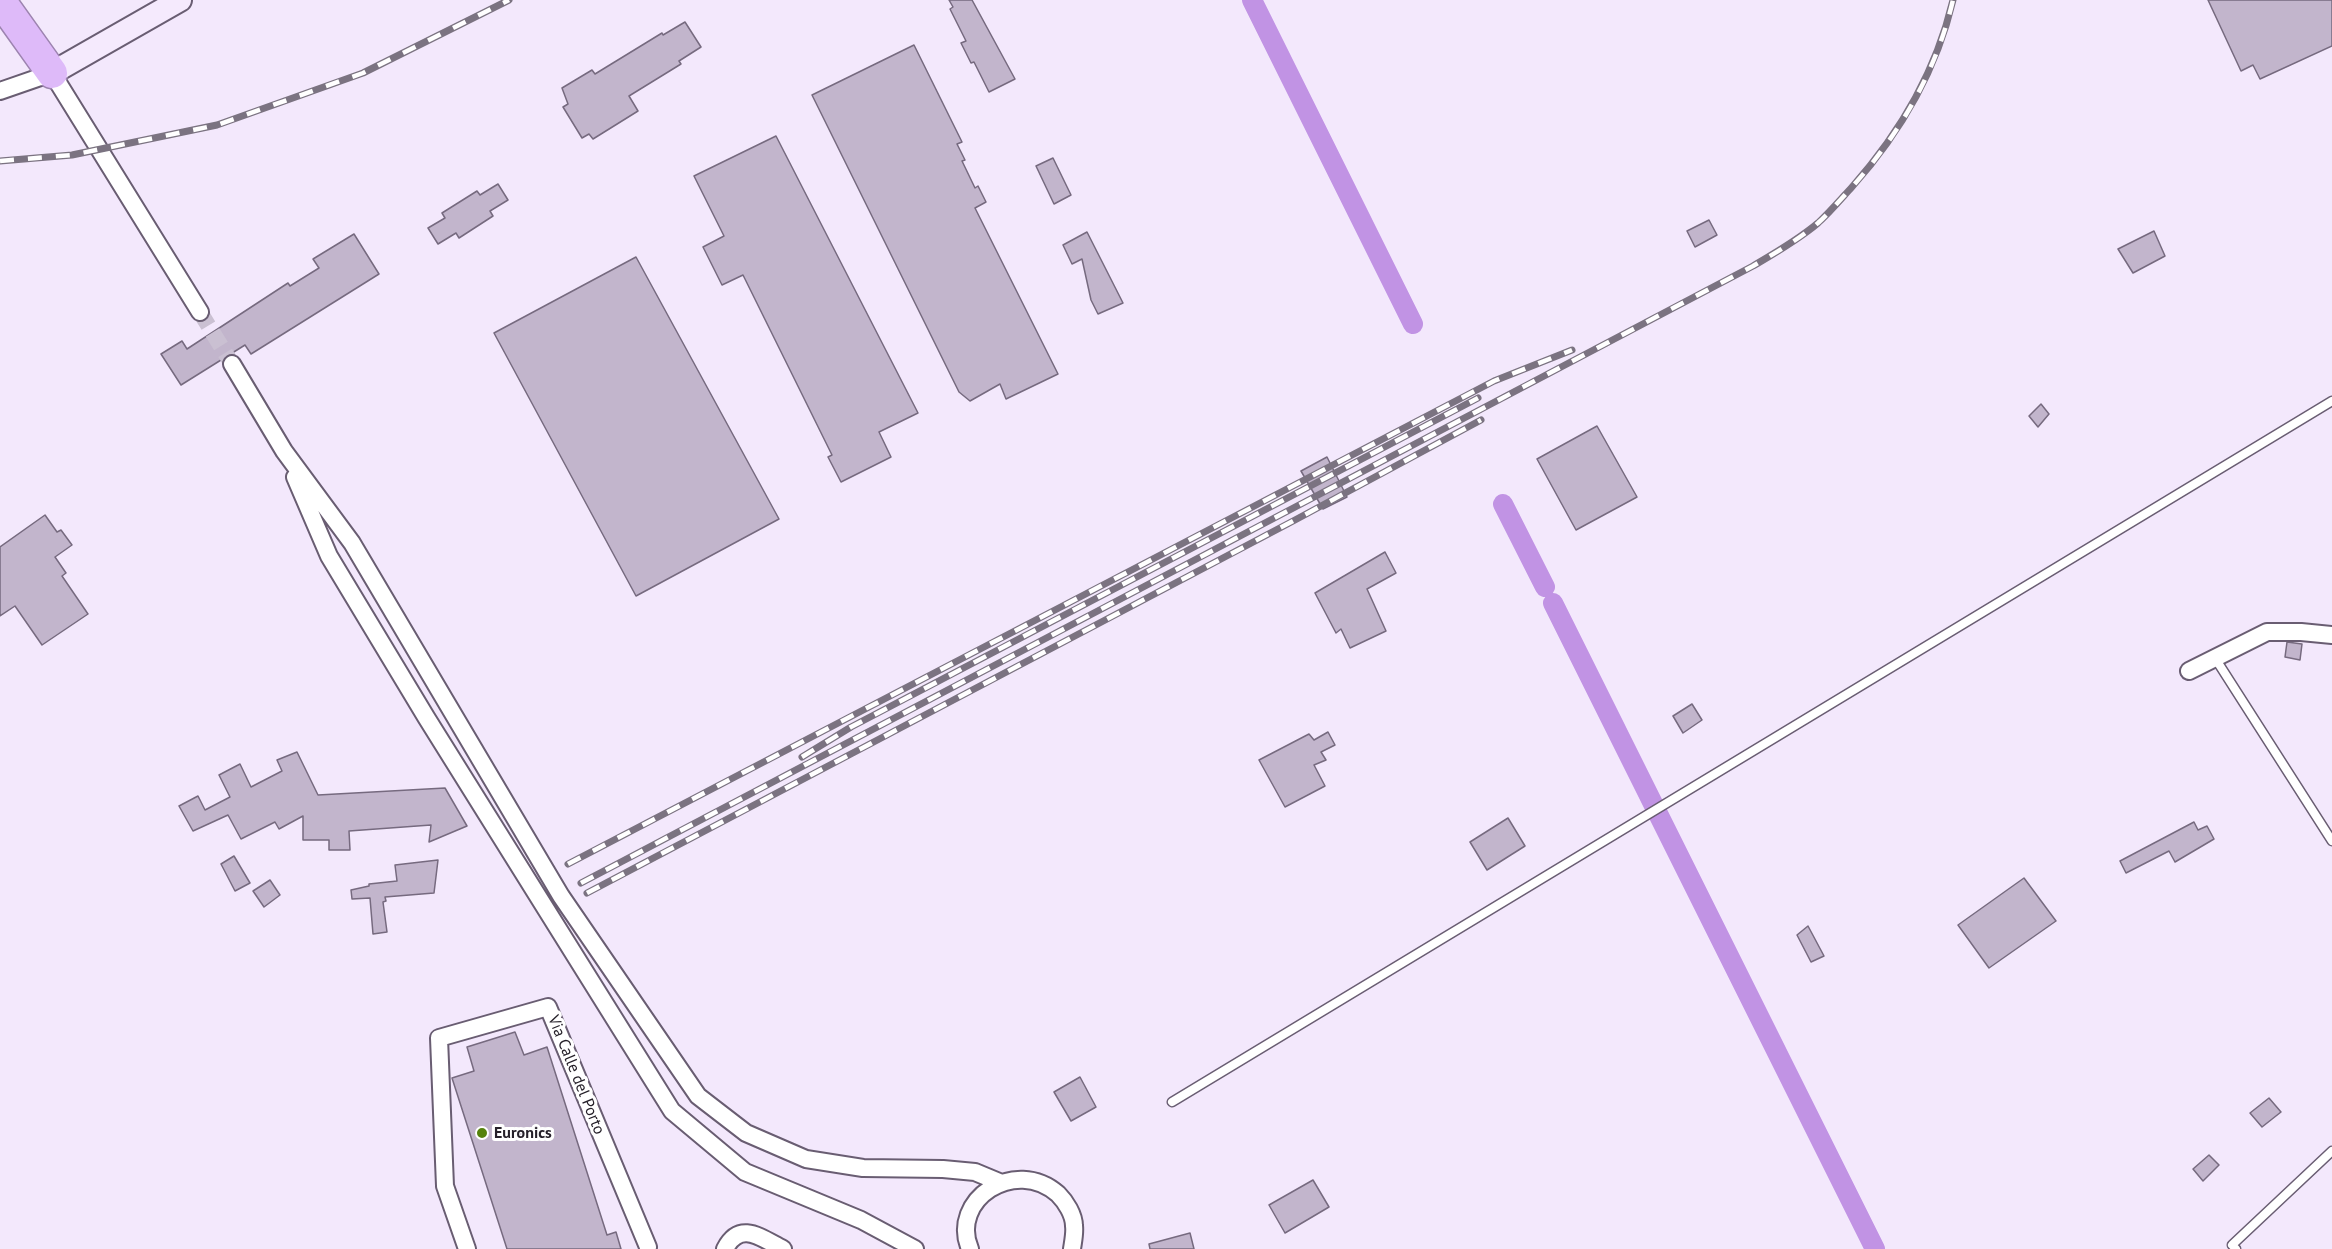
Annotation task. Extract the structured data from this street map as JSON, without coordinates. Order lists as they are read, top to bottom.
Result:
{
  "streets": {
    "street": ["Via Calle del Porto"]
  },
  "places": ["Euronics"]
}
